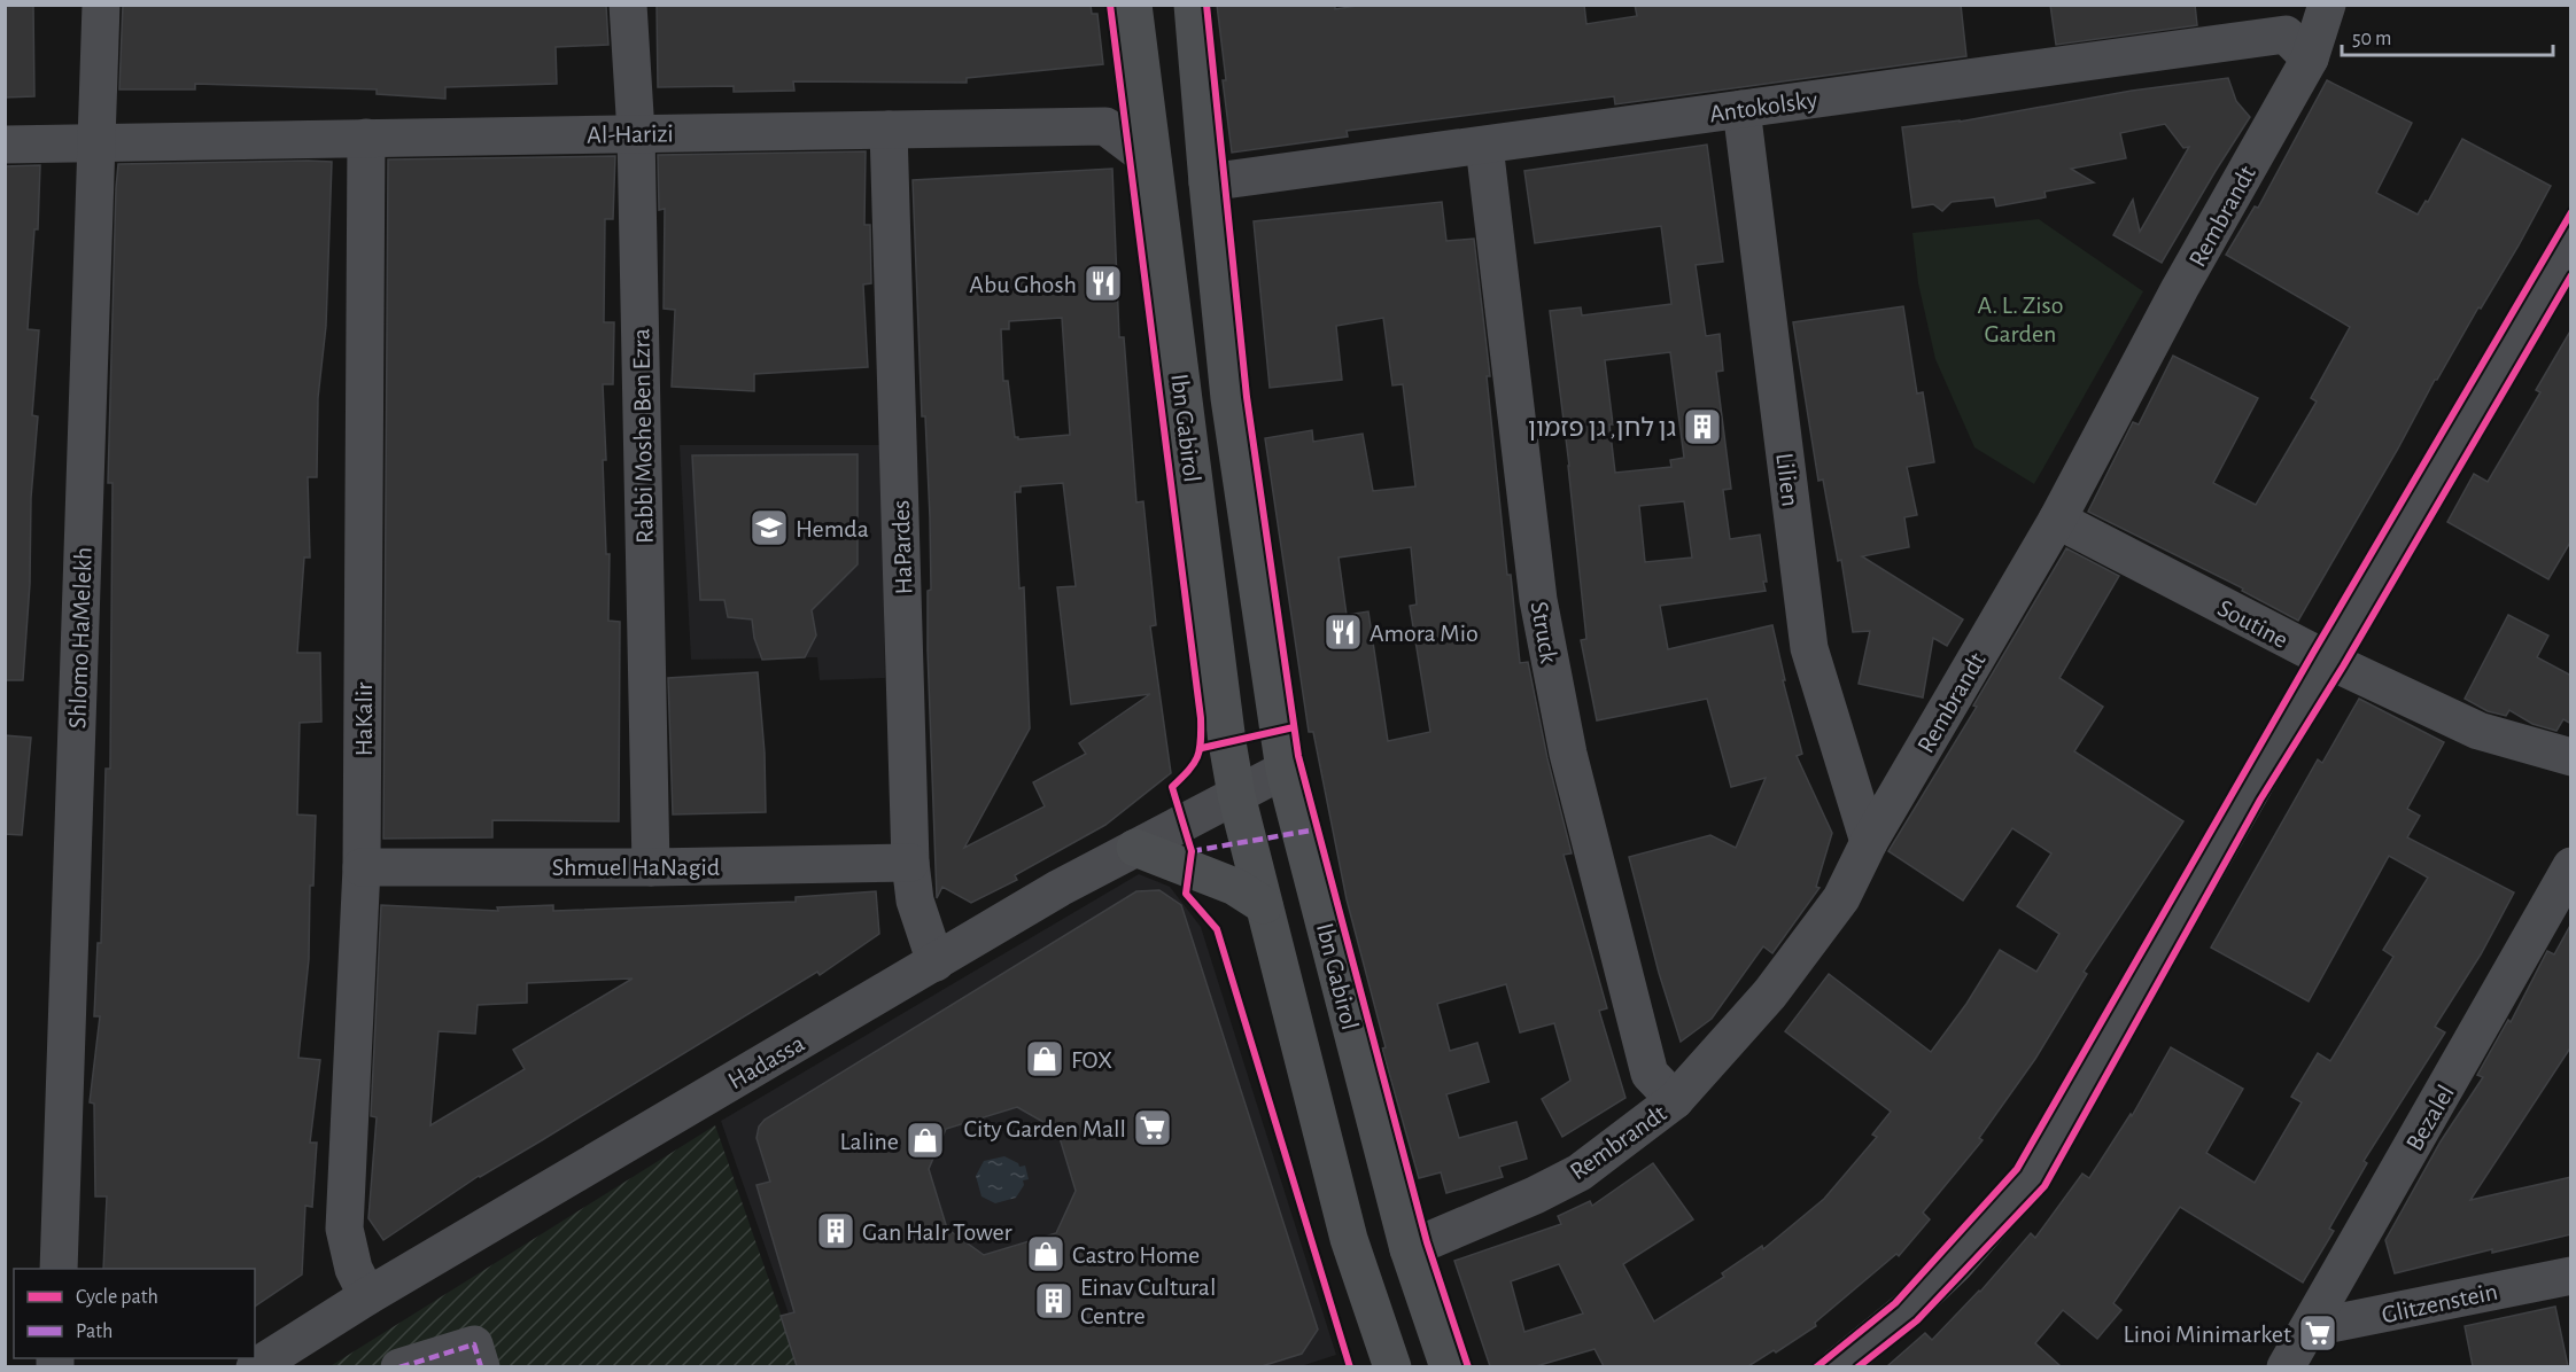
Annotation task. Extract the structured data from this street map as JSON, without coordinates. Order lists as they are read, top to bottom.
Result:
{
  "streets": {
    "main road": ["Ibn Gabirol"],
    "street": [
      "Antokolsky",
      "Al-Harizi",
      "Rembrandt",
      "Rabbi Moshe Ben Ezra",
      "Lilien",
      "HaPardes",
      "Soutine",
      "Struck",
      "Shlomo HaMelekh",
      "HaKalir",
      "Shmuel HaNagid",
      "Hadassa",
      "Bezalel",
      "Glitzenstein"
    ]
  },
  "crossings": [
    ["Antokolsky", "Rembrandt"],
    ["Antokolsky", "Ibn Gabirol"],
    ["Antokolsky", "Lilien"],
    ["Antokolsky", "Struck"],
    ["Al-Harizi", "Ibn Gabirol"],
    ["Al-Harizi", "Rabbi Moshe Ben Ezra"],
    ["Al-Harizi", "HaPardes"],
    ["Al-Harizi", "Shlomo HaMelekh"],
    ["Al-Harizi", "HaKalir"],
    ["Rembrandt", "Ibn Gabirol"],
    ["Rembrandt", "Lilien"],
    ["Rembrandt", "Soutine"],
    ["Rembrandt", "Struck"],
    ["Ibn Gabirol", "Hadassa"],
    ["Rabbi Moshe Ben Ezra", "Shmuel HaNagid"],
    ["HaPardes", "Shmuel HaNagid"],
    ["HaPardes", "Hadassa"],
    ["HaKalir", "Shmuel HaNagid"],
    ["HaKalir", "Hadassa"],
    ["Bezalel", "Glitzenstein"]
  ],
  "parks": ["A. L. Ziso Garden"],
  "places": {
    "restaurant": ["Abu Ghosh", "Amora Mio"],
    "building": ["גן לחן, גן פזמון", "Gan HaIr Tower", "Einav Cultural Centre"],
    "school or university": ["Hemda"],
    "shop": ["FOX", "Laline", "Castro Home"],
    "supermarket": ["City Garden Mall", "Linoi Minimarket"]
  },
  "legend": ["Cycle path", "Path"],
  "scale_bar": "50 m"
}
